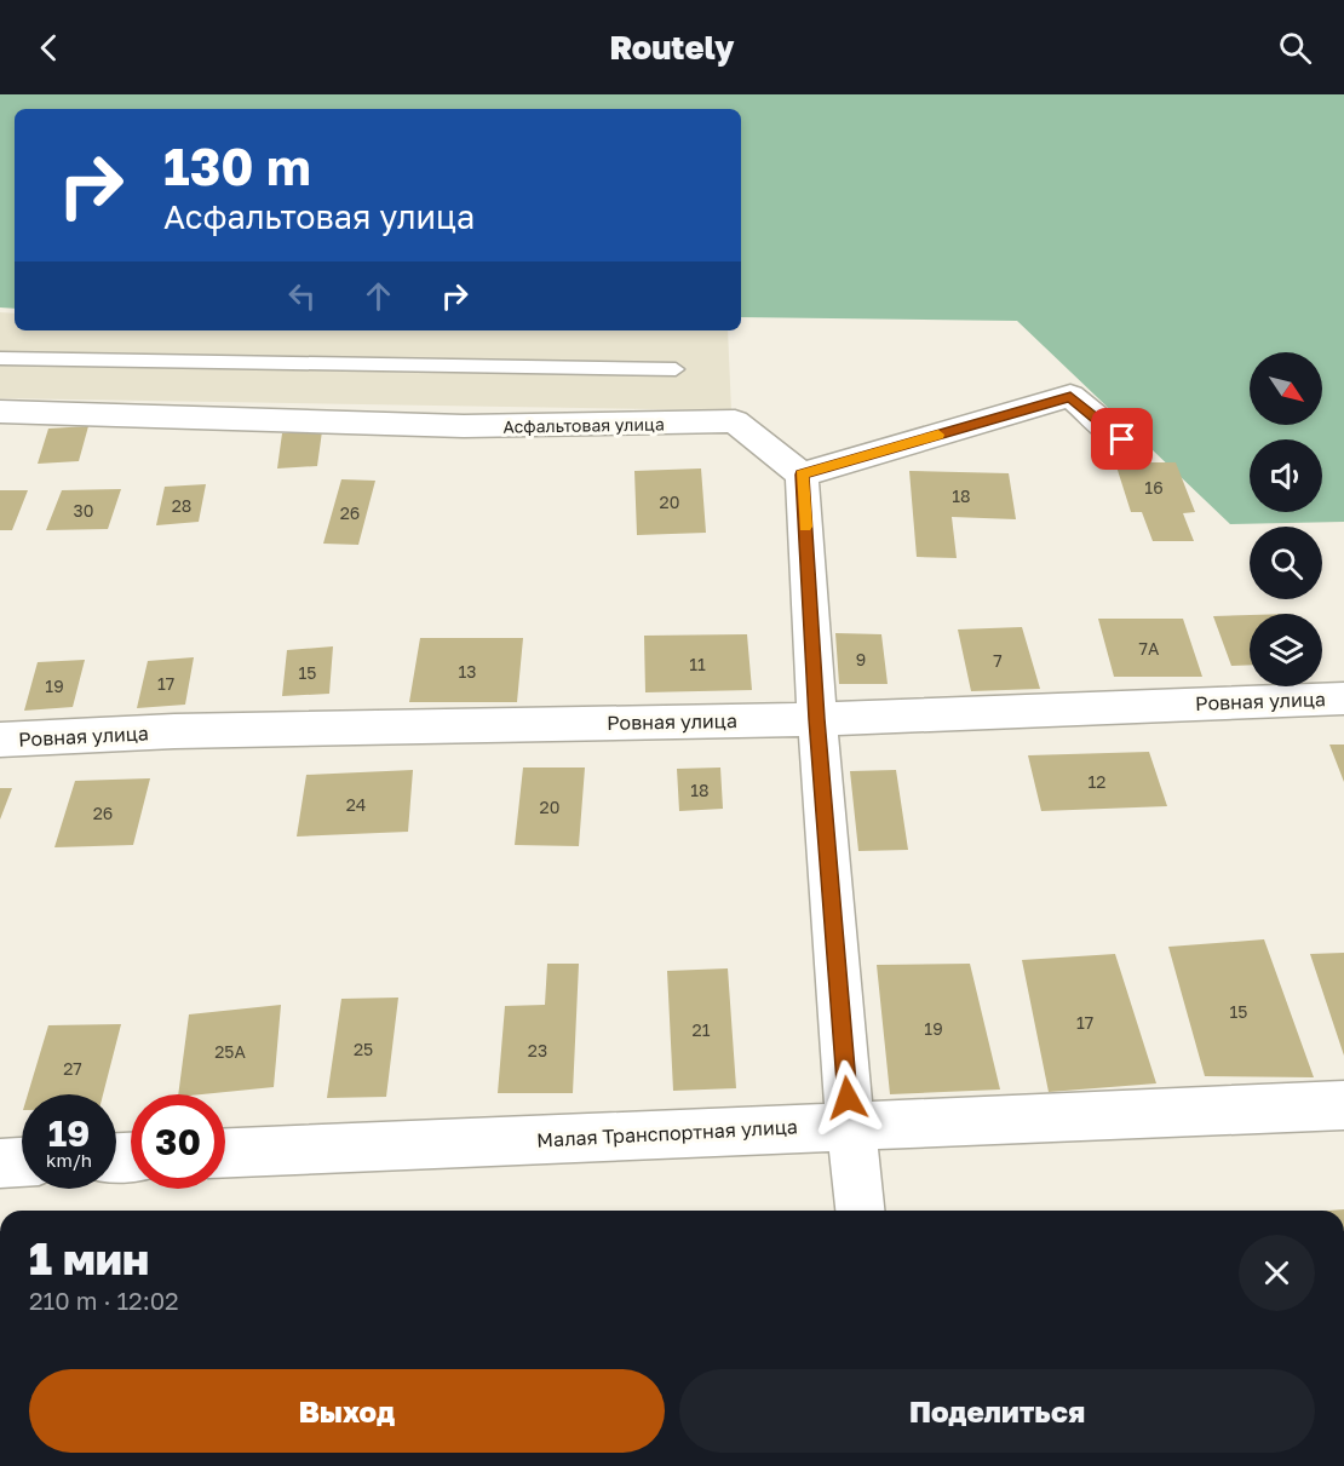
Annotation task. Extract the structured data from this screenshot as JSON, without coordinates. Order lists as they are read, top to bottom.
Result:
{
  "streets": {
    "street": ["Асфальтовая улица", "Ровная улица", "Малая Транспортная улица"]
  },
  "house_numbers": [
    "16",
    "18",
    "20",
    "28",
    "30",
    "26",
    "7А",
    "9",
    "7",
    "11",
    "13",
    "15",
    "17",
    "19",
    "12",
    "18",
    "24",
    "20",
    "26",
    "15",
    "17",
    "19",
    "21",
    "25",
    "23",
    "25А",
    "27"
  ],
  "north": "bottom right",
  "page": {
    "header": "Routely",
    "turn": ["130 m", "Асфальтовая улица"],
    "speed": "19 km/h",
    "limit": "30",
    "heading": ["1 мин", "210 m · 12:02"],
    "buttons": ["Выход", "Поделиться"]
  }
}
